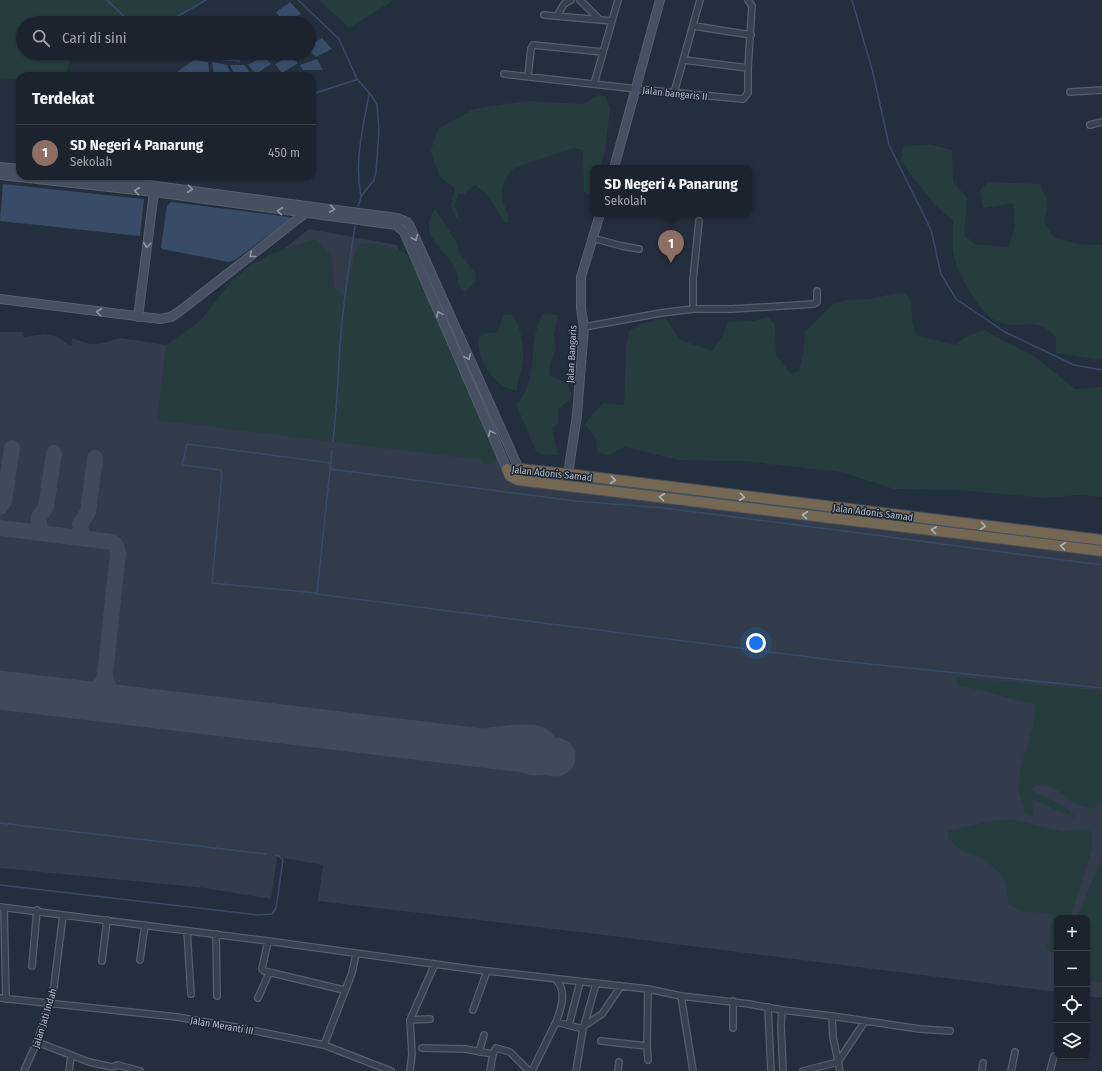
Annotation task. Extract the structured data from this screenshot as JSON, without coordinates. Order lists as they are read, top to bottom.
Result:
{
  "streets": {
    "highway": ["Jalan Adonis Samad"],
    "main road": ["Jalan Bangaris"],
    "street": ["Jalan bangaris II", "Jalan Jati Indah", "Jalan Meranti III"]
  },
  "crossings": [
    ["Jalan Bangaris", "Jalan Adonis Samad"],
    ["Jalan Jati Indah", "Jalan Meranti III"]
  ],
  "page": {
    "search": "Cari di sini",
    "heading": "Terdekat",
    "list": [
      {
        "mark": "1",
        "name": "SD Negeri 4 Panarung",
        "note": "Sekolah",
        "value": "450 m"
      }
    ],
    "popup": ["SD Negeri 4 Panarung", "Sekolah"],
    "pins": "1",
    "map_buttons": ["+", "−"]
  }
}
